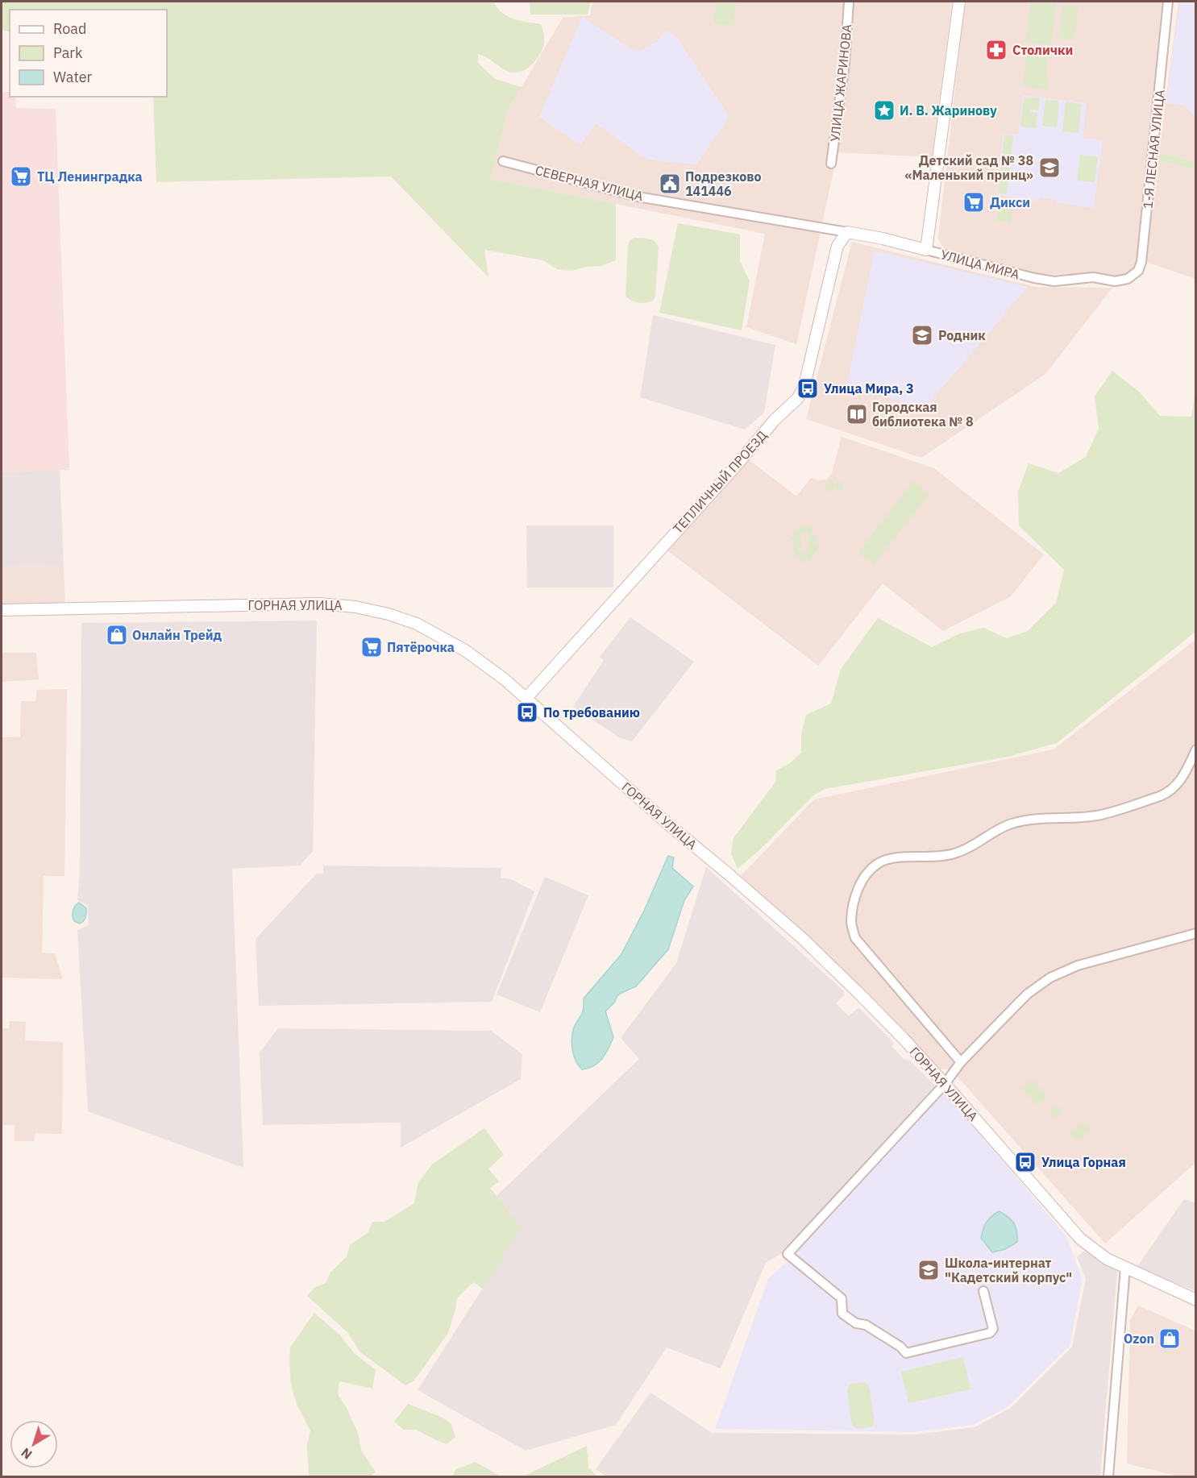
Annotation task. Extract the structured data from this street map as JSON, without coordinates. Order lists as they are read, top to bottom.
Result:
{
  "streets": {
    "street": [
      "УЛИЦА ЖАРИНОВА",
      "1-Я ЛЕСНАЯ УЛИЦА",
      "СЕВЕРНАЯ УЛИЦА",
      "УЛИЦА МИРА",
      "ТЕПЛИЧНЫЙ ПРОЕЗД",
      "ГОРНАЯ УЛИЦА"
    ]
  },
  "crossings": [
    ["1-Я ЛЕСНАЯ УЛИЦА", "УЛИЦА МИРА"],
    ["СЕВЕРНАЯ УЛИЦА", "УЛИЦА МИРА"],
    ["СЕВЕРНАЯ УЛИЦА", "ТЕПЛИЧНЫЙ ПРОЕЗД"],
    ["УЛИЦА МИРА", "ТЕПЛИЧНЫЙ ПРОЕЗД"],
    ["ТЕПЛИЧНЫЙ ПРОЕЗД", "ГОРНАЯ УЛИЦА"]
  ],
  "places": {
    "pharmacy": ["Столички"],
    "place": ["И. В. Жаринову"],
    "school or university": ["Детский сад № 38 «Маленький принц»", "Родник", "Школа-интернат \"Кадетский корпус\""],
    "supermarket": ["ТЦ Ленинградка", "Дикси", "Пятёрочка"],
    "public building": ["Подрезково 141446"],
    "bus stop": ["Улица Мира, 3", "По требованию", "Улица Горная"],
    "library": ["Городская библиотека № 8"],
    "shop": ["Онлайн Трейд", "Ozon"]
  },
  "legend": ["Road", "Park", "Water"],
  "north": "bottom left"
}
